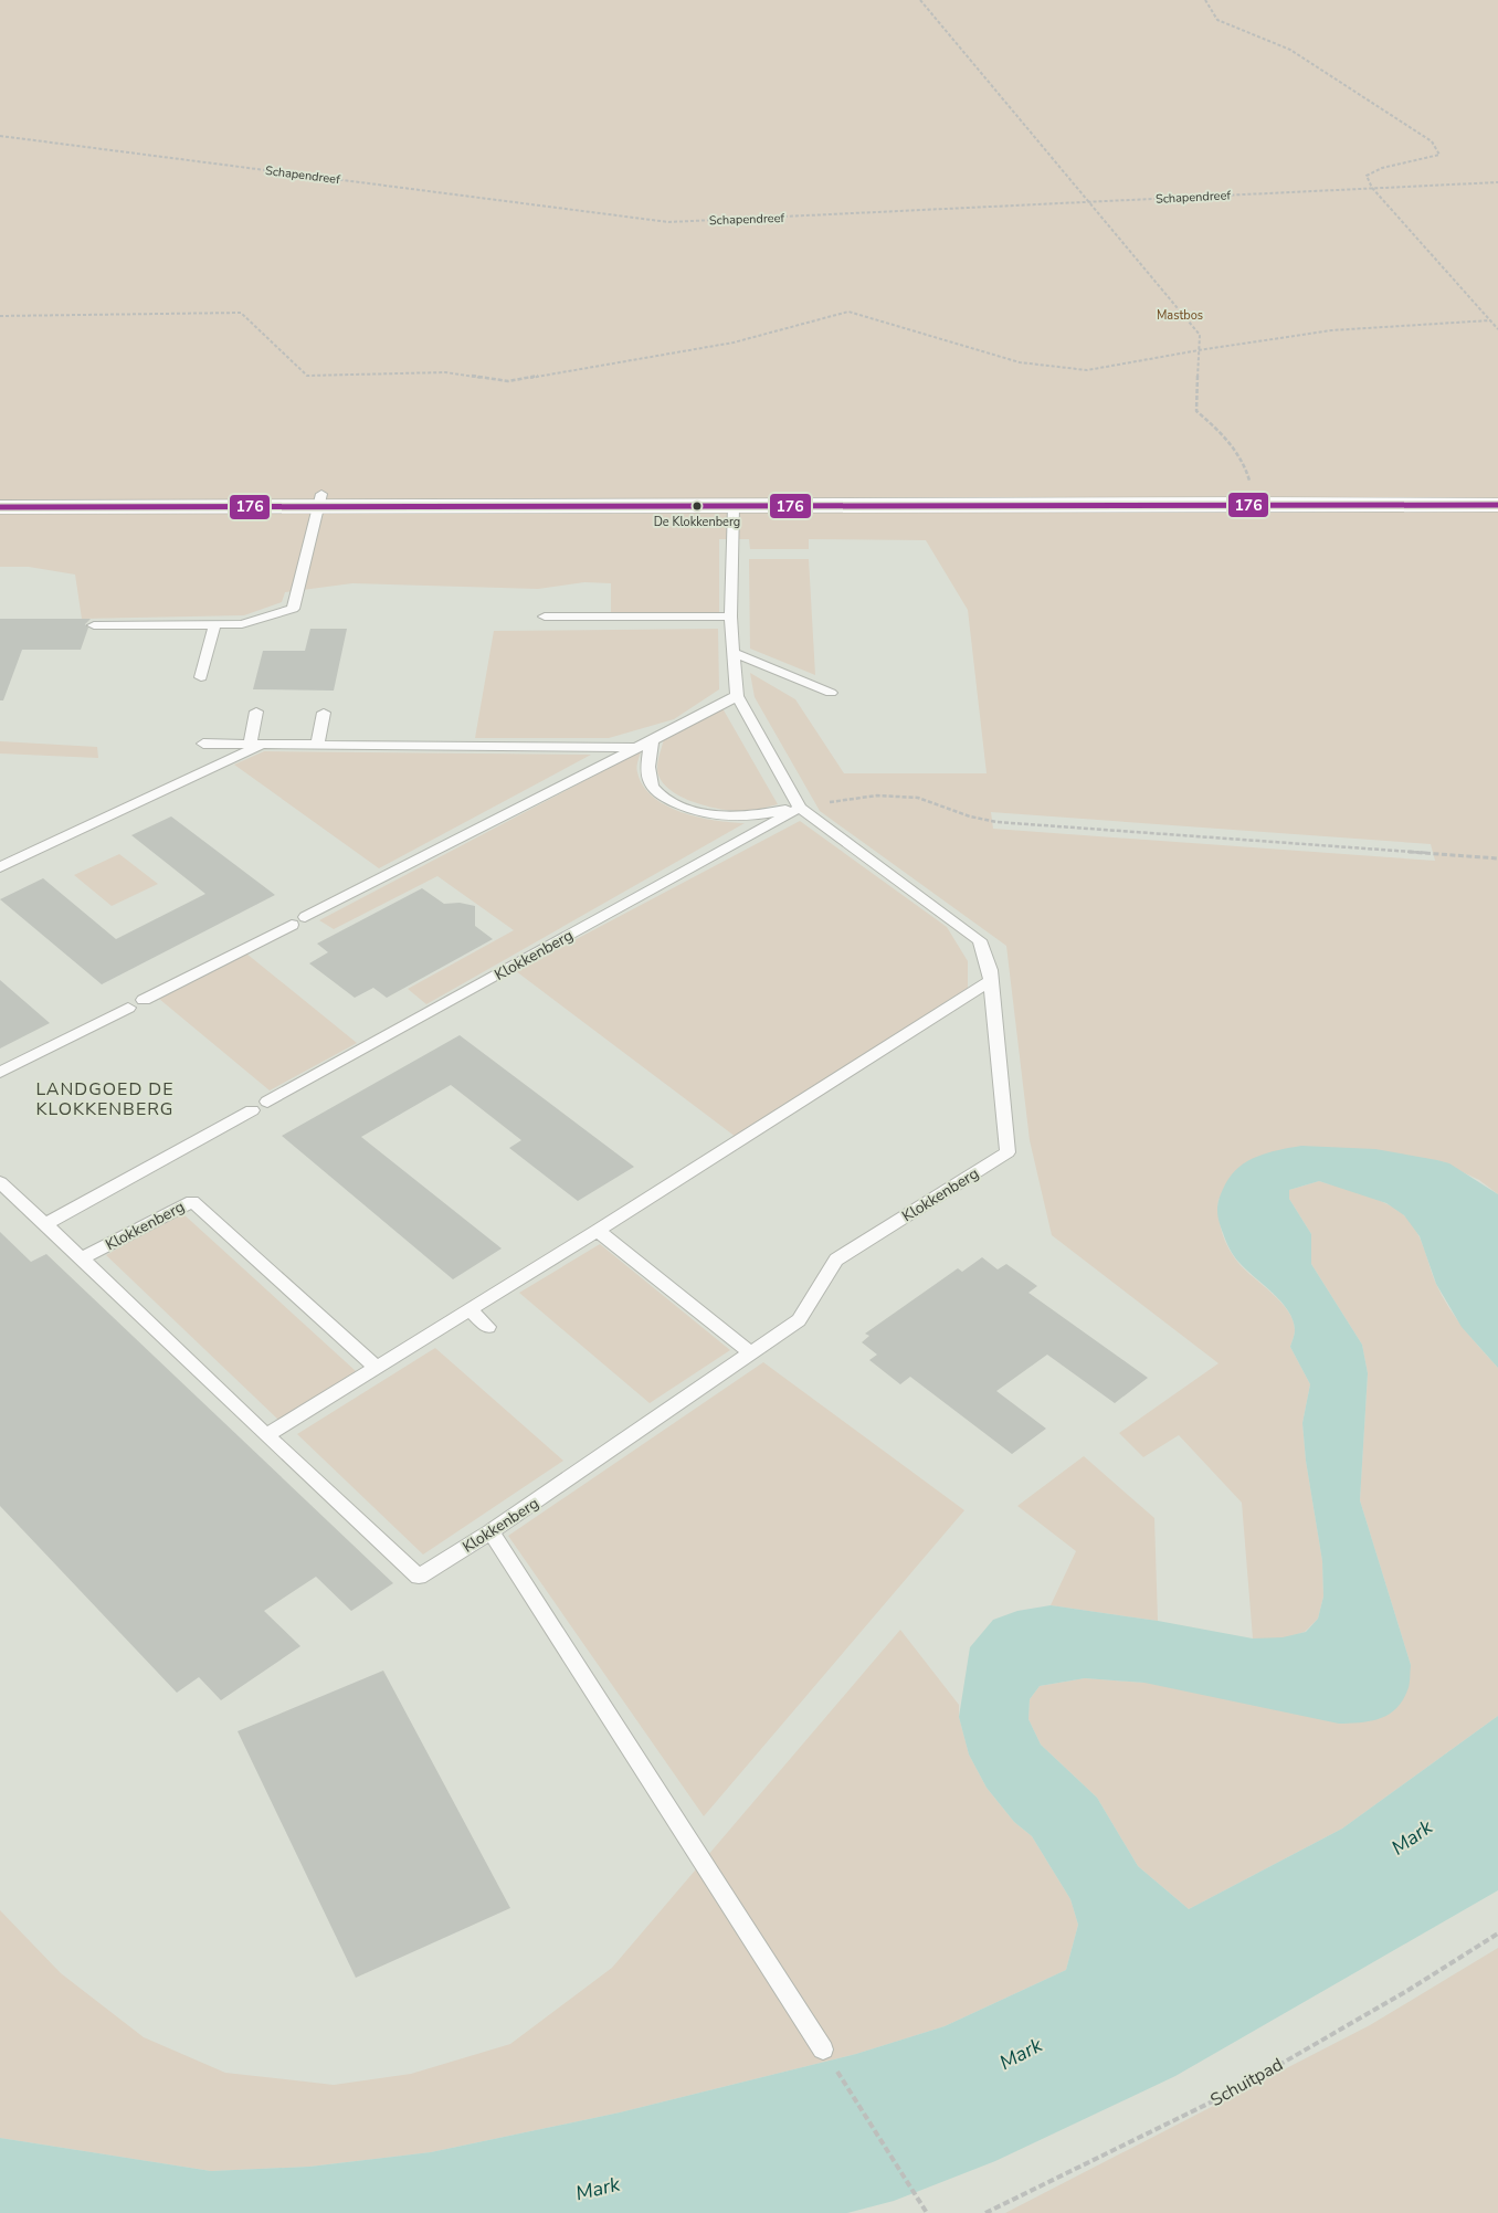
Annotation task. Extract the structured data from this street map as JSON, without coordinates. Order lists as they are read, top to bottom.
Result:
{
  "streets": {
    "lane": ["Klokkenberg"],
    "path": ["Schapendreef", "Schuitpad"]
  },
  "districts": ["LANDGOED DE KLOKKENBERG"],
  "water": ["Mark"],
  "parks": ["Mastbos"],
  "places": ["De Klokkenberg"],
  "lines": ["transit line 176"]
}
